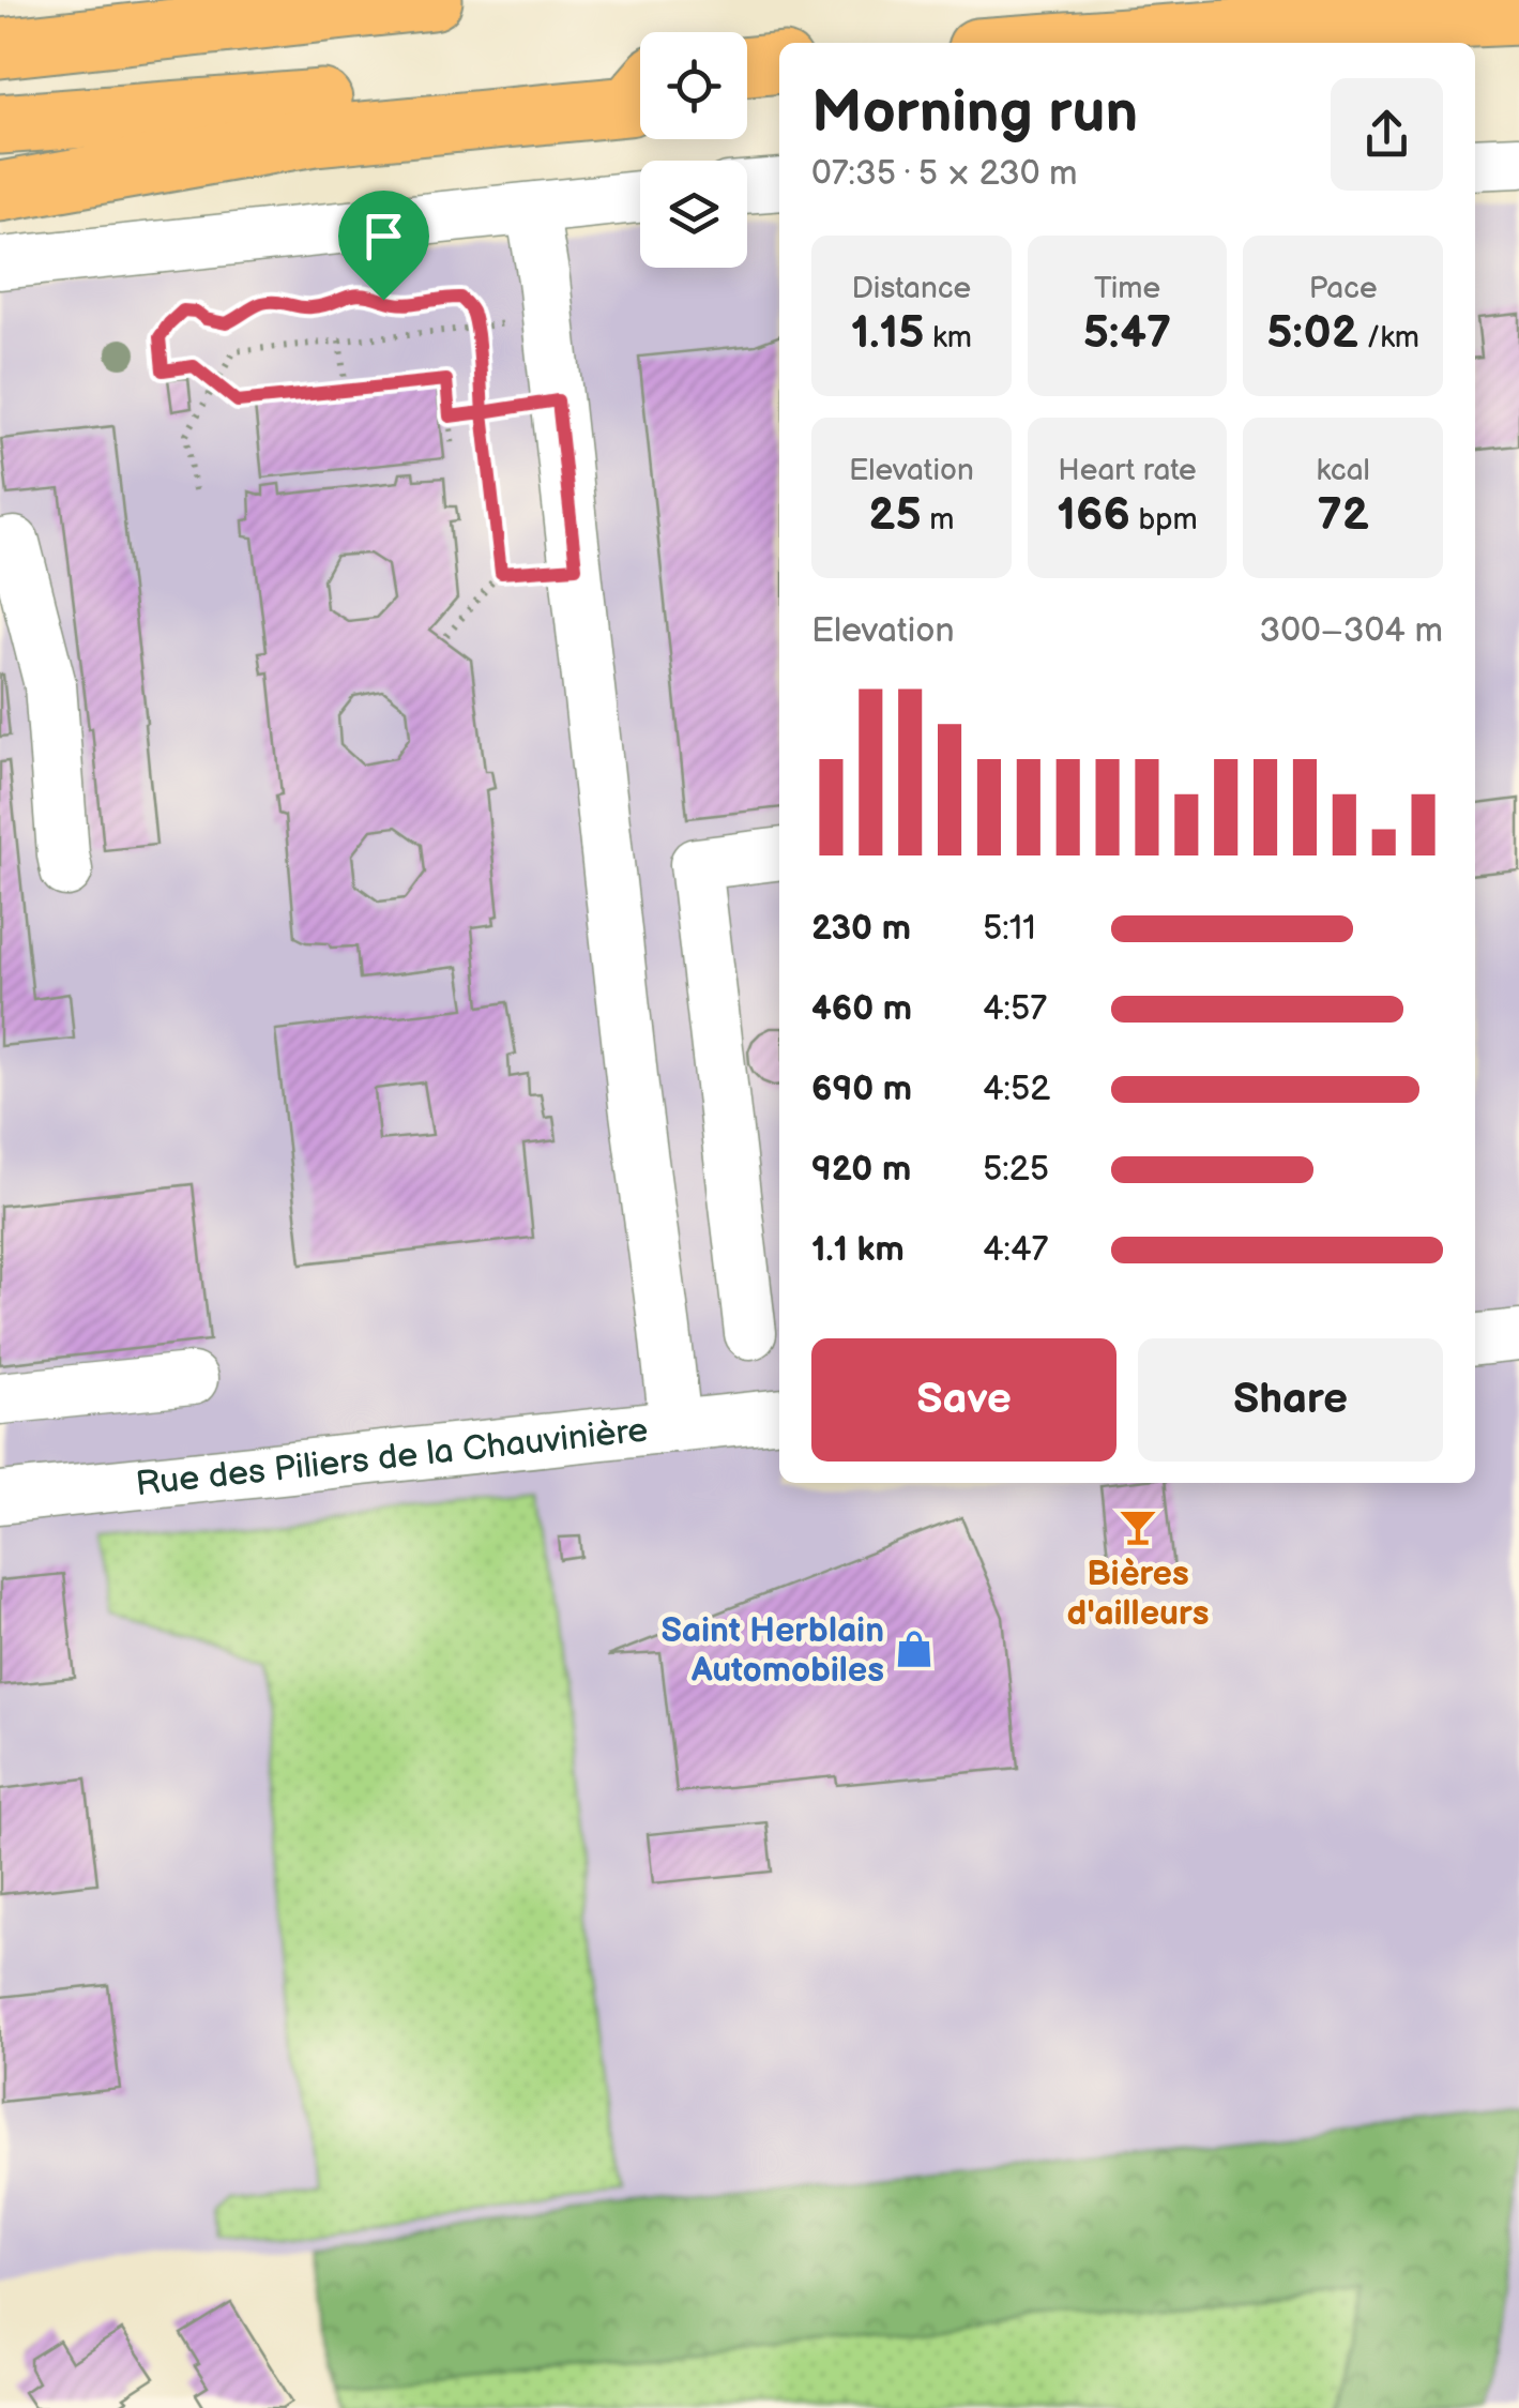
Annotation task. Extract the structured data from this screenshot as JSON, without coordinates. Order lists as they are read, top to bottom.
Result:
{
  "streets": {
    "street": ["Rue des Piliers de la Chauvinière"]
  },
  "places": {
    "bar": ["Bières d'ailleurs"],
    "shop": ["Saint Herblain Automobiles"]
  },
  "page": {
    "heading": ["Morning run", "07:35 · 5 × 230 m"],
    "stats": [
      ["Distance", "1.15 km"],
      ["Time", "5:47"],
      ["Pace", "5:02 /km"],
      ["Elevation", "25 m"],
      ["Heart rate", "166 bpm"],
      ["kcal", "72"]
    ],
    "chart": ["Elevation", "300–304 m"],
    "list": [
      {
        "name": "230 m",
        "note": "5:11"
      },
      {
        "name": "460 m",
        "note": "4:57"
      },
      {
        "name": "690 m",
        "note": "4:52"
      },
      {
        "name": "920 m",
        "note": "5:25"
      },
      {
        "name": "1.1 km",
        "note": "4:47"
      }
    ],
    "buttons": ["Save", "Share"]
  }
}
